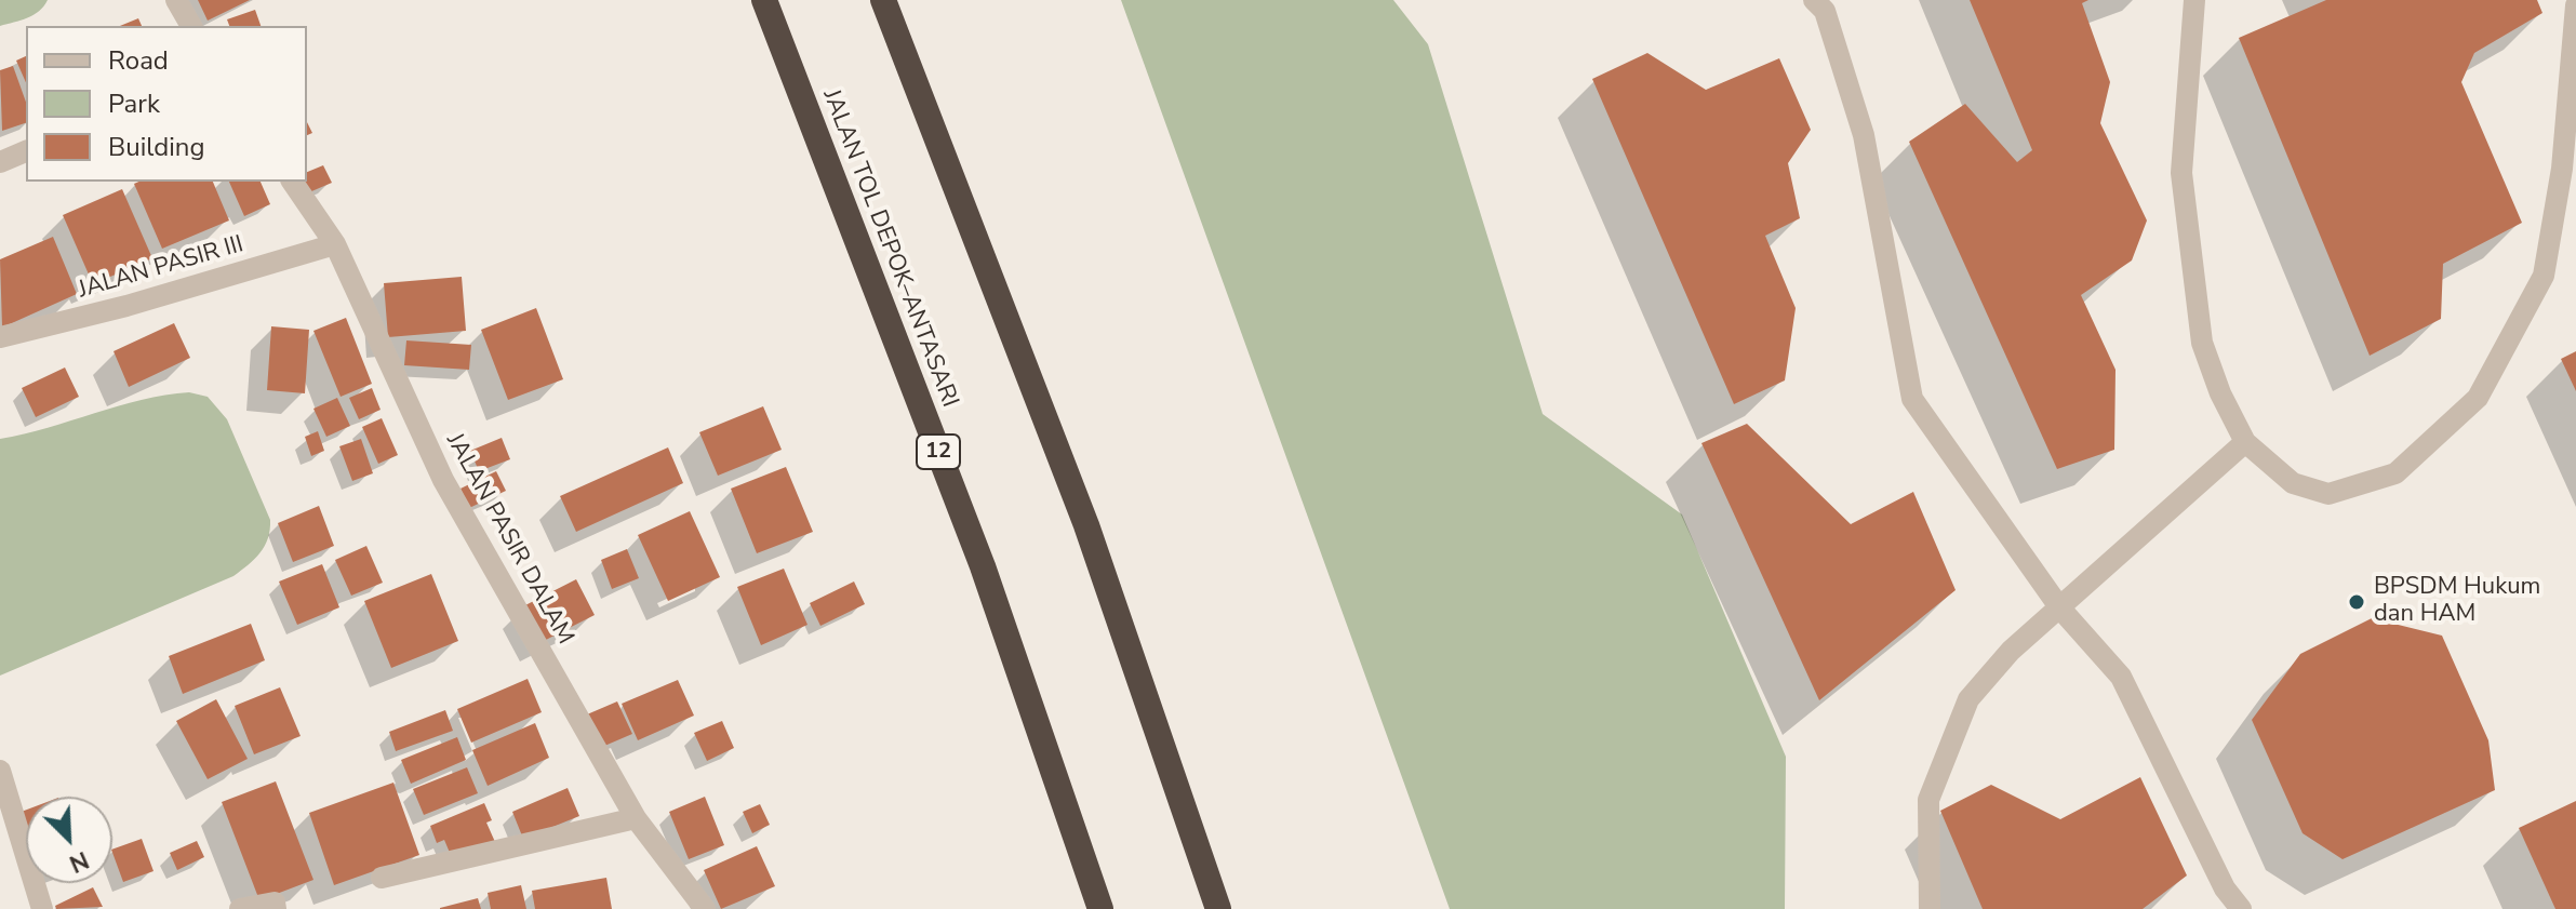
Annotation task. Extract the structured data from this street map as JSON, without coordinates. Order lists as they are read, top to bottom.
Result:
{
  "streets": {
    "highway": ["JALAN TOL DEPOK–ANTASARI", "12"],
    "street": ["JALAN PASIR III", "JALAN PASIR DALAM"]
  },
  "crossings": [
    ["JALAN PASIR III", "JALAN PASIR DALAM"]
  ],
  "places": ["BPSDM Hukum dan HAM"],
  "legend": ["Road", "Park", "Building"],
  "north": "bottom right"
}
